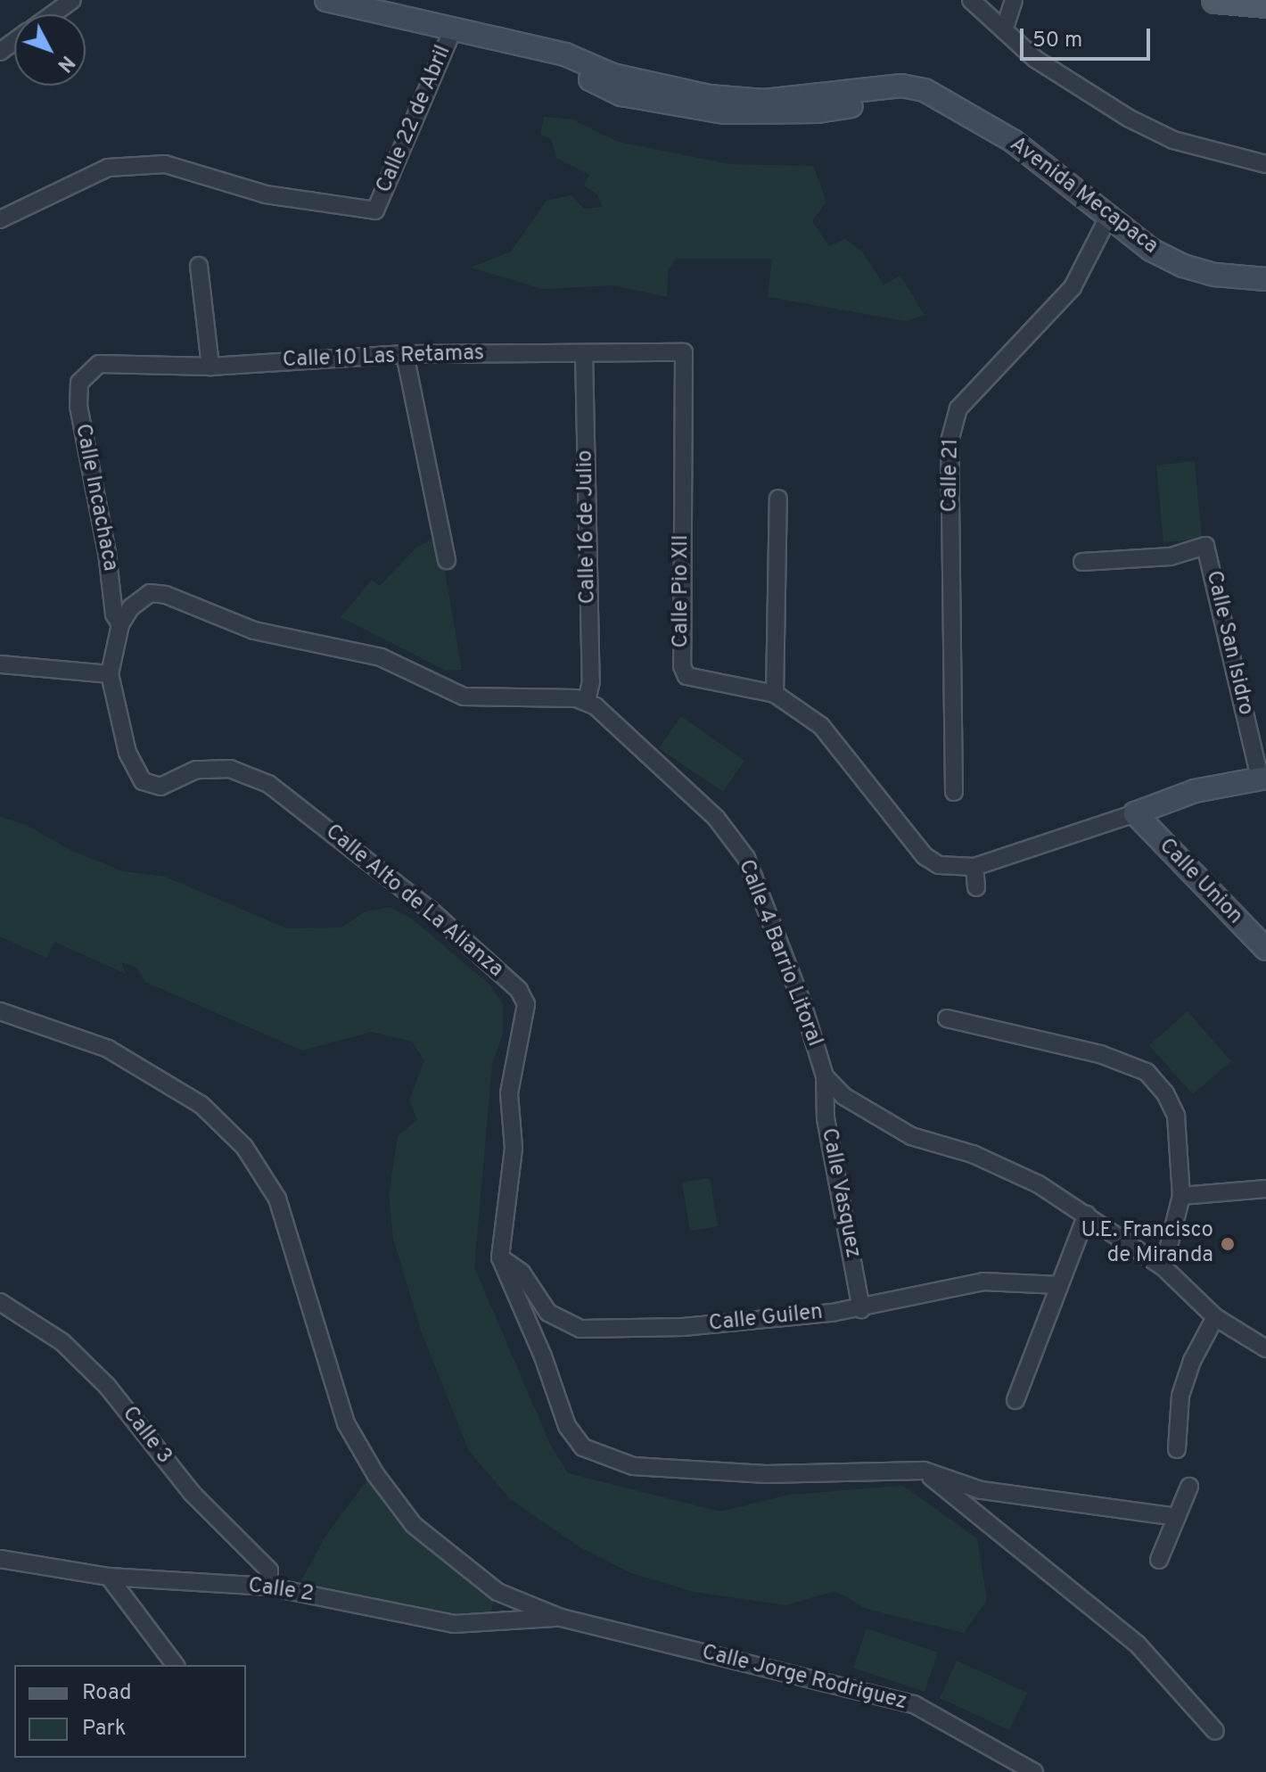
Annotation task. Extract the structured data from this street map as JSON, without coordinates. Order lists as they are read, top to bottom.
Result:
{
  "streets": {
    "street": [
      "Calle 22 de Abril",
      "Avenida Mecapaca",
      "Calle 10 Las Retamas",
      "Calle 21",
      "Calle Incachaca",
      "Calle 16 de Julio",
      "Calle Pio XII",
      "Calle San Isidro",
      "Calle Union",
      "Calle Alto de La Alianza",
      "Calle 4 Barrio Litoral",
      "Calle Vasquez",
      "Calle Guilen",
      "Calle 3",
      "Calle 2",
      "Calle Jorge Rodriguez"
    ]
  },
  "crossings": [
    ["Calle 22 de Abril", "Avenida Mecapaca"],
    ["Avenida Mecapaca", "Calle 21"],
    ["Calle 10 Las Retamas", "Calle Incachaca"],
    ["Calle 10 Las Retamas", "Calle 16 de Julio"],
    ["Calle 10 Las Retamas", "Calle Pio XII"],
    ["Calle 16 de Julio", "Calle 4 Barrio Litoral"],
    ["Calle Alto de La Alianza", "Calle Guilen"],
    ["Calle 4 Barrio Litoral", "Calle Vasquez"],
    ["Calle Vasquez", "Calle Guilen"],
    ["Calle 3", "Calle 2"],
    ["Calle 2", "Calle Jorge Rodriguez"]
  ],
  "places": ["U.E. Francisco de Miranda"],
  "legend": ["Road", "Park"],
  "scale_bar": "50 m",
  "north": "bottom right"
}
